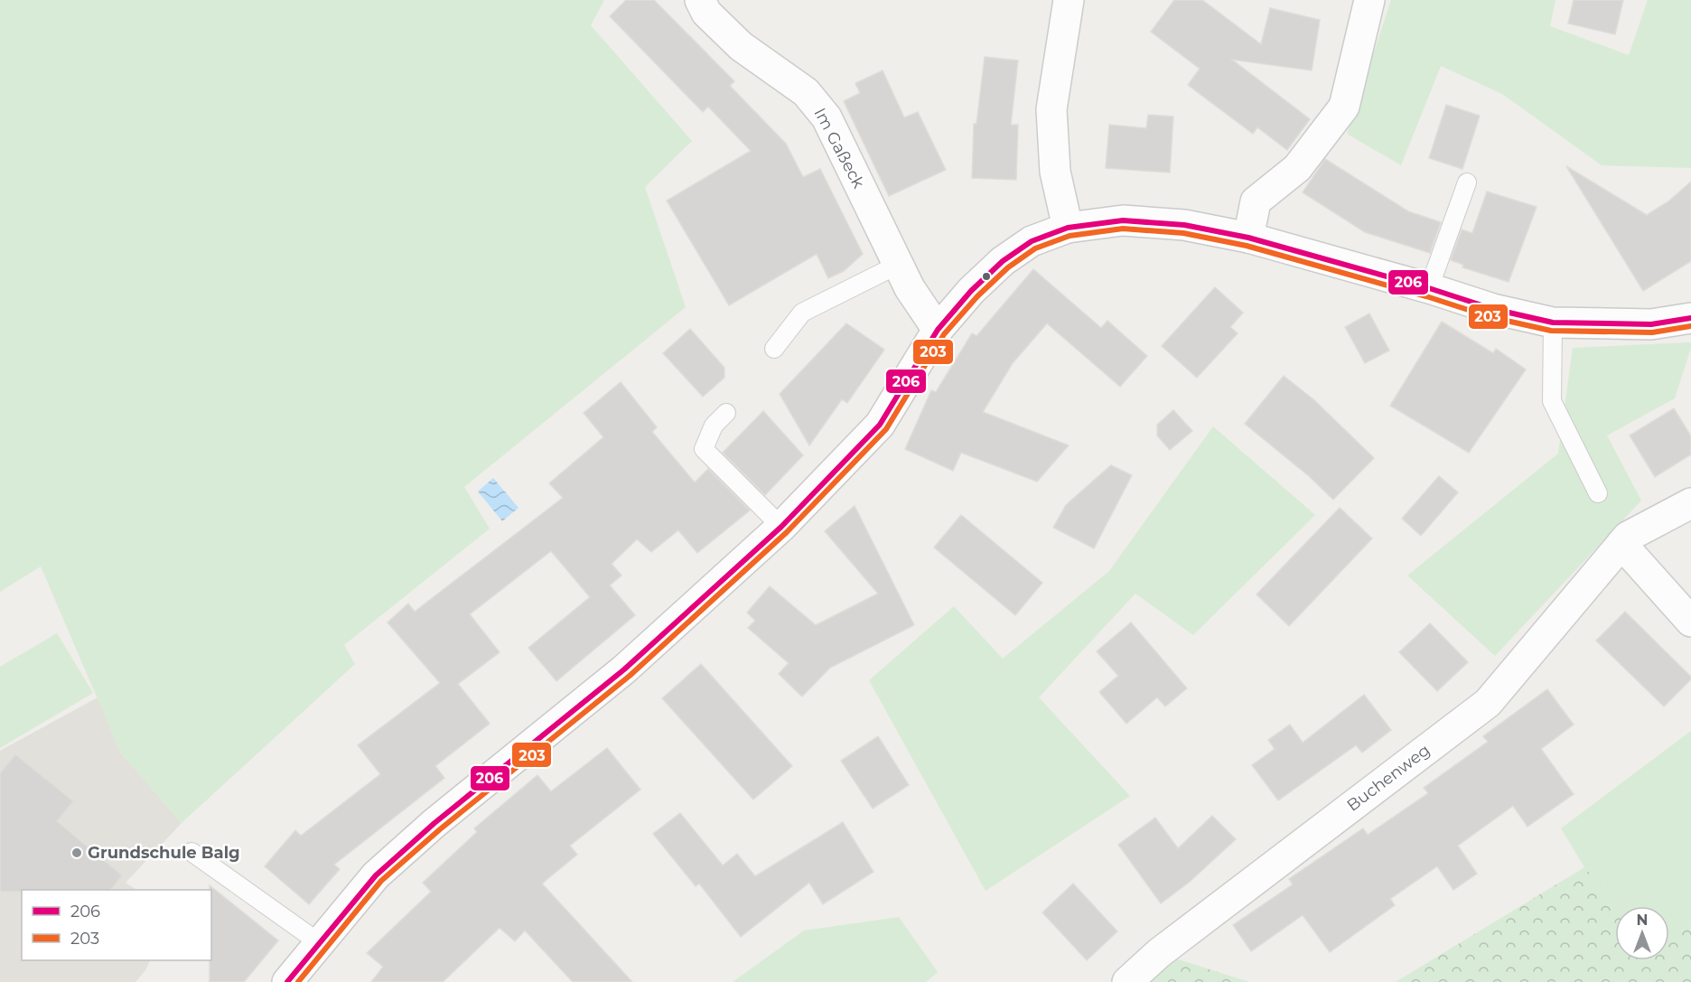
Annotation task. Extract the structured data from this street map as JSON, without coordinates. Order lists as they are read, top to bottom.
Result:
{
  "streets": {
    "street": ["Im Gaßeck", "Buchenweg"]
  },
  "places": ["Grundschule Balg"],
  "lines": ["transit line 206", "transit line 203"],
  "legend": ["206", "203"],
  "north": "top"
}
